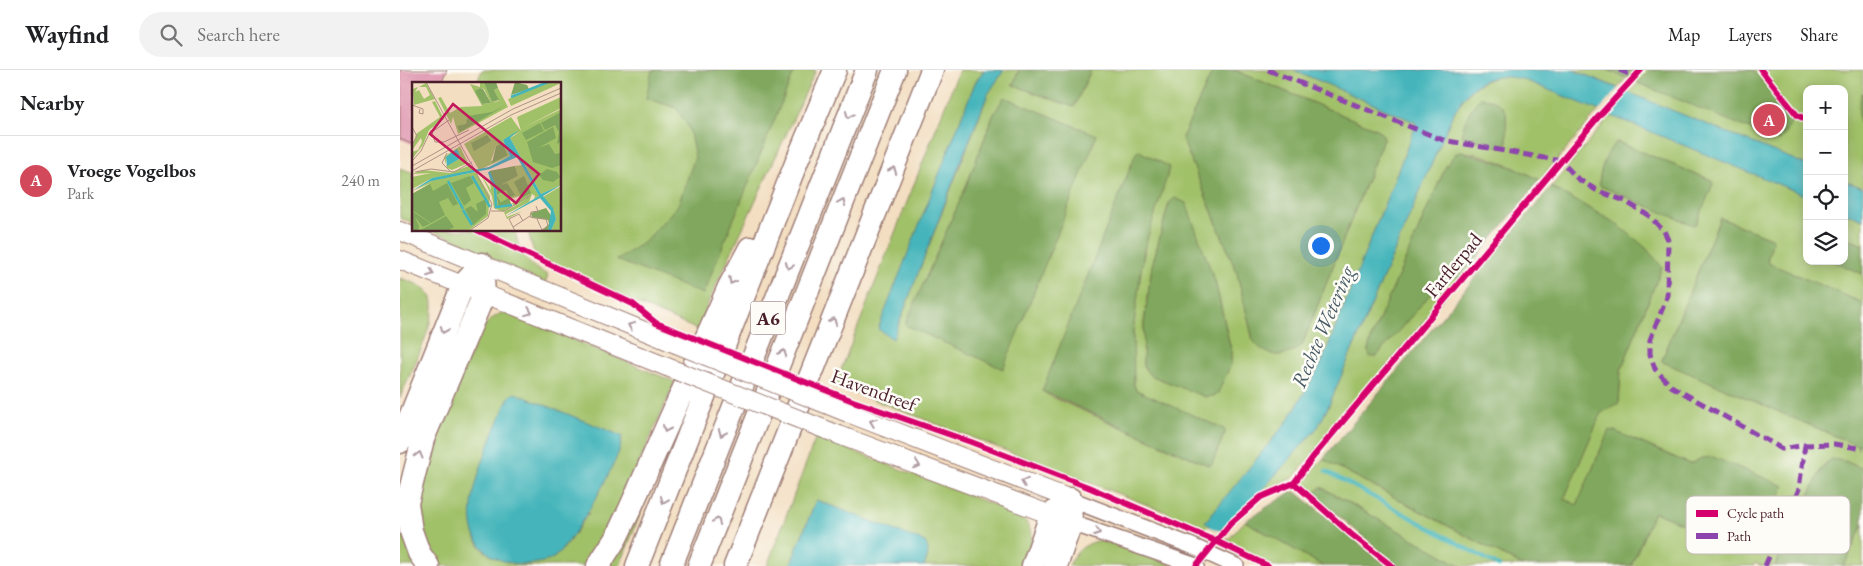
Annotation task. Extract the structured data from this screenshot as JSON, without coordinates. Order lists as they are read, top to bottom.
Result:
{
  "streets": {
    "highway": ["A6"],
    "main road": ["Havendreef"],
    "cycle path": ["Farflerpad"]
  },
  "water": ["Rechte Wetering"],
  "legend": ["Cycle path", "Path"],
  "page": {
    "header": "Wayfind",
    "search": "Search here",
    "nav": ["Map", "Layers", "Share"],
    "heading": "Nearby",
    "map_buttons": ["+", "−"],
    "pins": "A",
    "list": [
      {
        "mark": "A",
        "name": "Vroege Vogelbos",
        "note": "Park",
        "value": "240 m"
      }
    ]
  }
}
